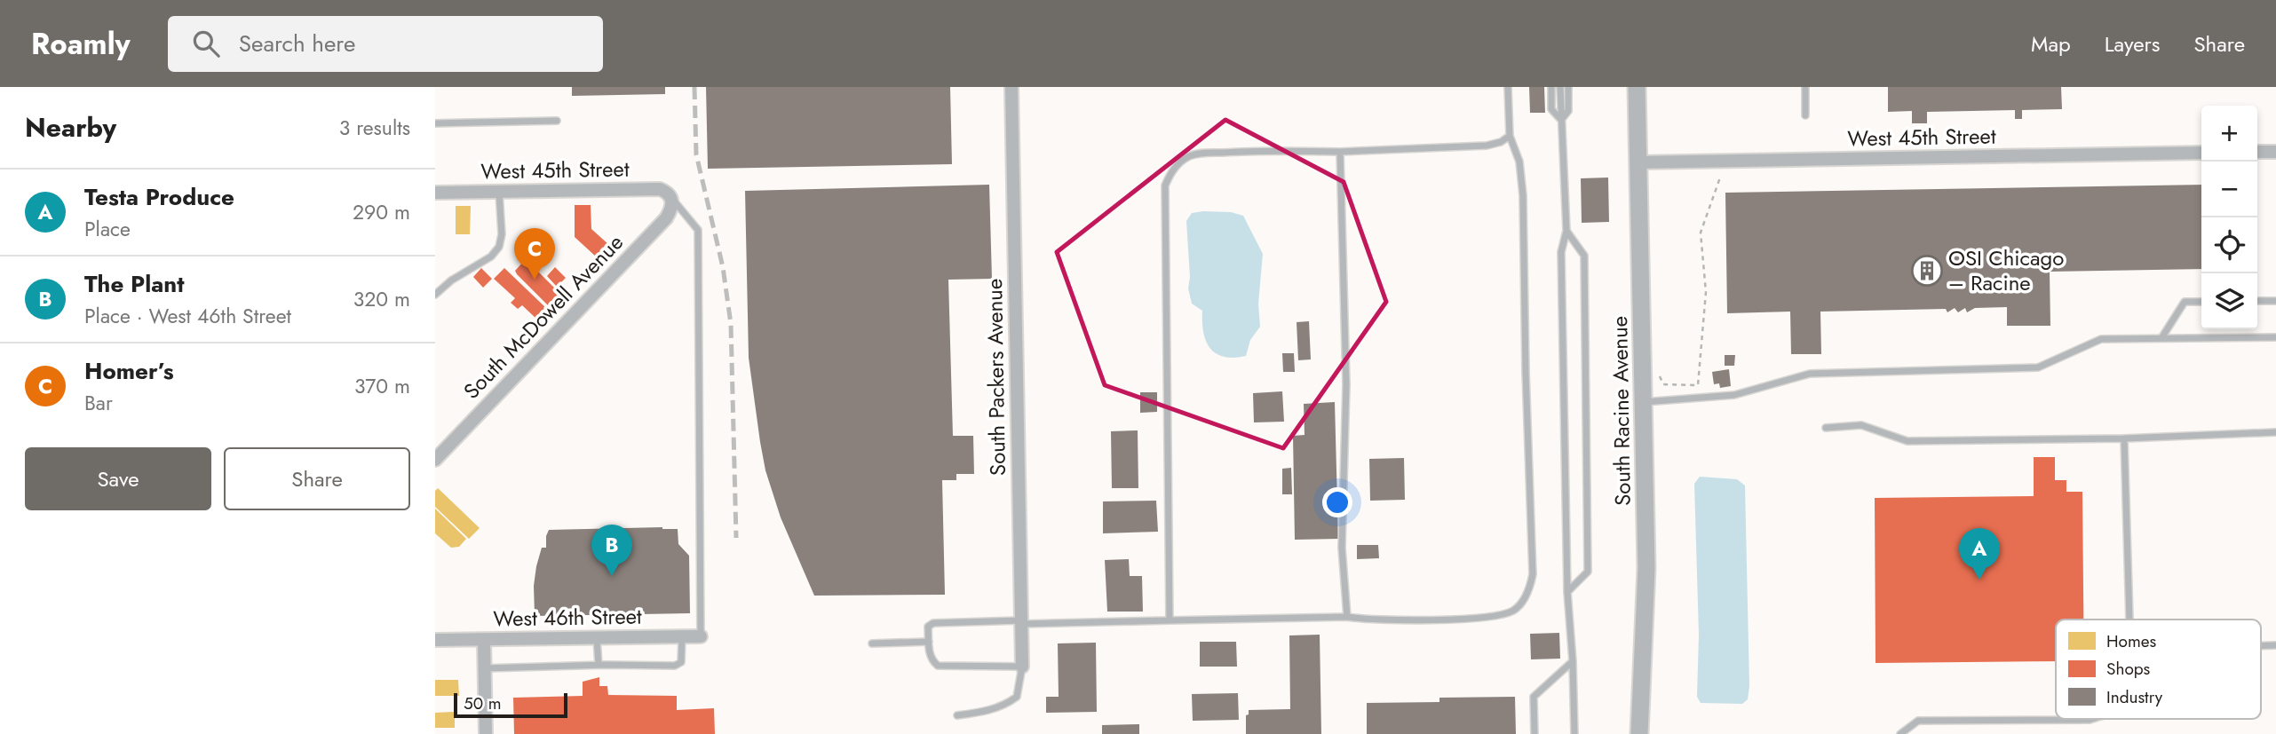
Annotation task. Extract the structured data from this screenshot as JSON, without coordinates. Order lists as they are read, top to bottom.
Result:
{
  "streets": {
    "street": [
      "West 45th Street",
      "South McDowell Avenue",
      "South Packers Avenue",
      "South Racine Avenue",
      "West 46th Street"
    ]
  },
  "crossings": [
    ["West 45th Street", "South McDowell Avenue"],
    ["West 45th Street", "South Racine Avenue"]
  ],
  "places": {
    "building": ["OSI Chicago – Racine"]
  },
  "legend": ["Homes", "Shops", "Industry"],
  "scale_bar": "50 m",
  "page": {
    "header": "Roamly",
    "search": "Search here",
    "nav": ["Map", "Layers", "Share"],
    "heading": ["Nearby", "3 results"],
    "map_buttons": ["+", "−"],
    "list": [
      {
        "mark": "A",
        "name": "Testa Produce",
        "note": "Place",
        "value": "290 m"
      },
      {
        "mark": "B",
        "name": "The Plant",
        "note": "Place · West 46th Street",
        "value": "320 m"
      },
      {
        "mark": "C",
        "name": "Homer’s",
        "note": "Bar",
        "value": "370 m"
      }
    ],
    "pins": ["C", "B", "A"],
    "buttons": ["Save", "Share"],
    "scale": "50 m"
  }
}
